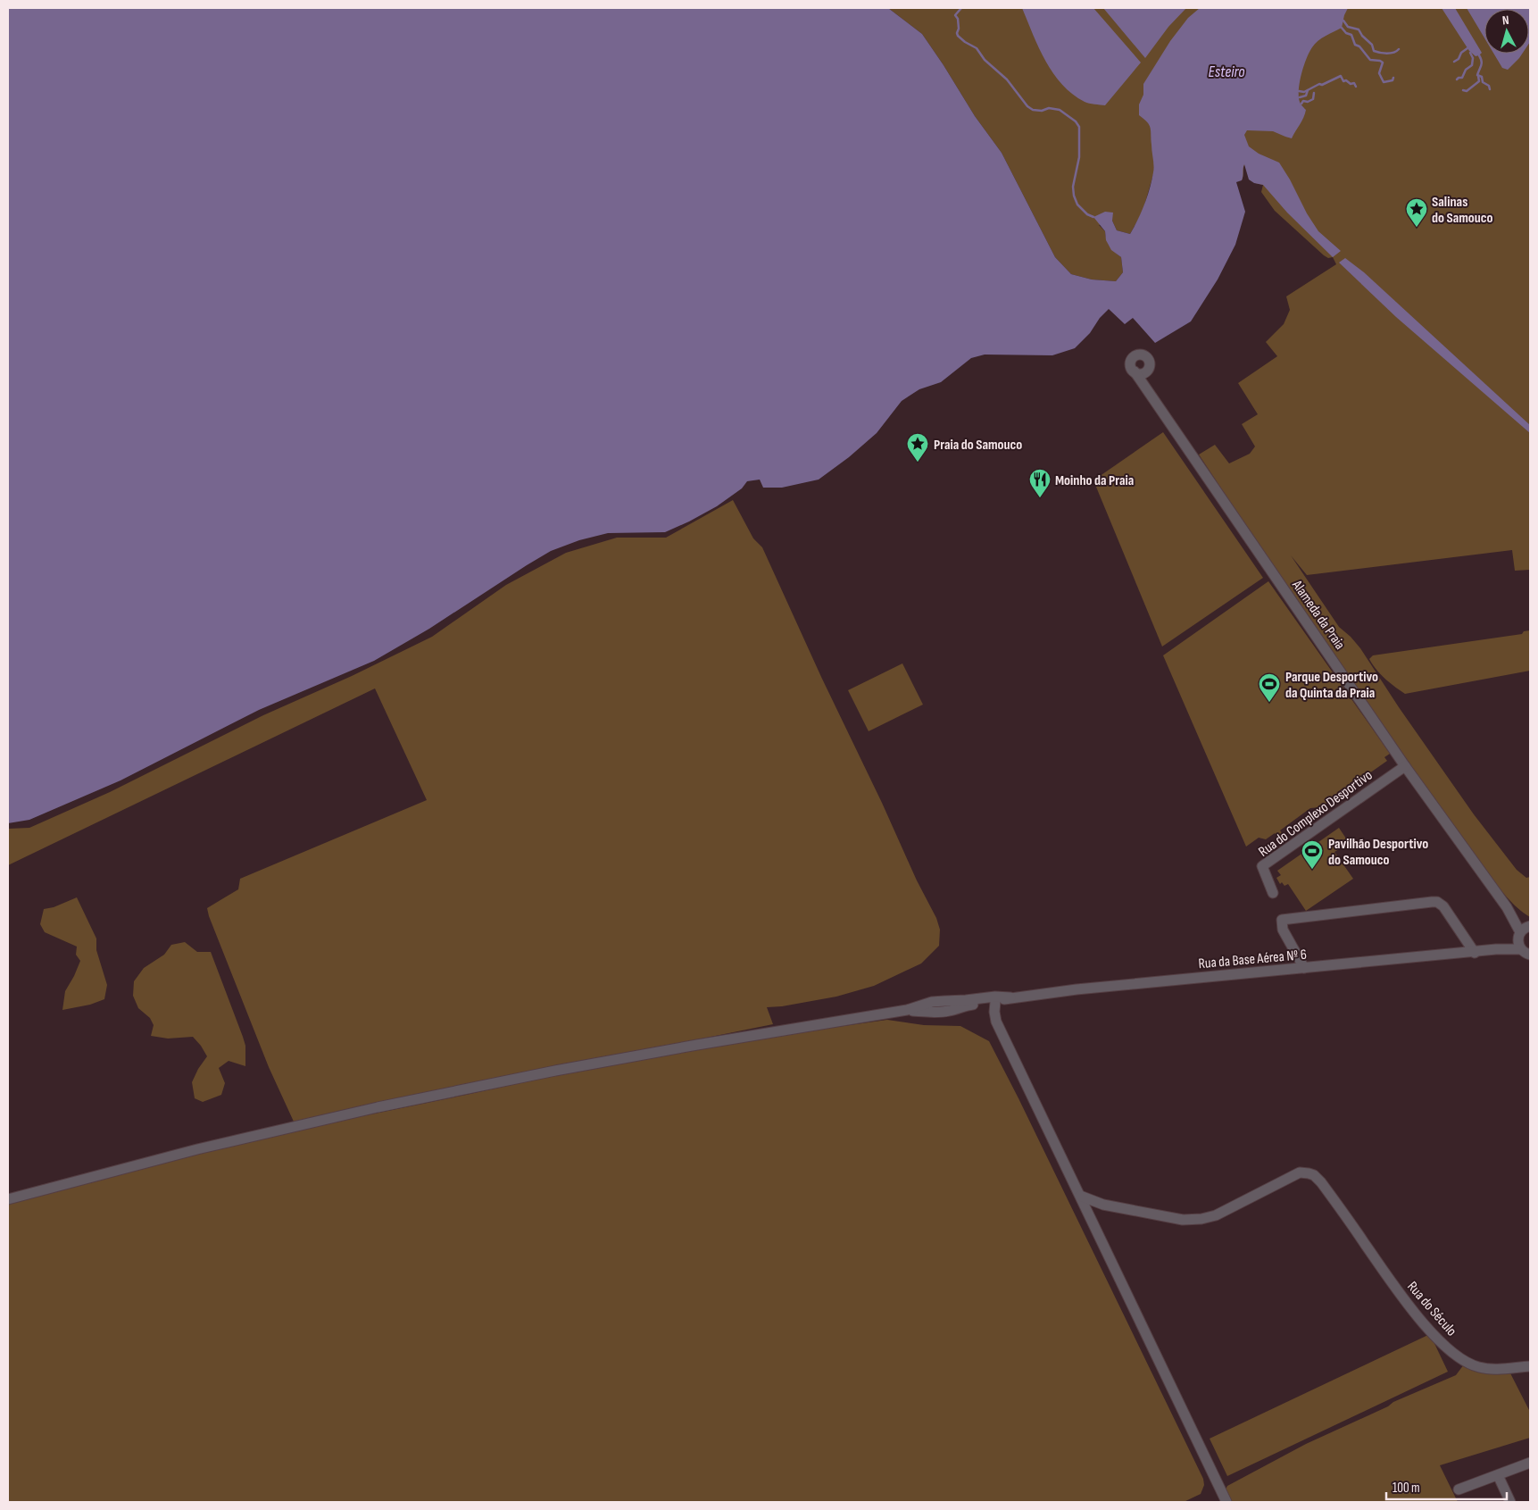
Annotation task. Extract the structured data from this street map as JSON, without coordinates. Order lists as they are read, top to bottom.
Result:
{
  "streets": {
    "street": [
      "Alameda da Praia",
      "Rua do Complexo Desportivo",
      "Rua da Base Aérea Nº 6",
      "Rua do Século"
    ]
  },
  "crossings": [
    ["Alameda da Praia", "Rua do Complexo Desportivo"]
  ],
  "water": ["Esteiro"],
  "places": {
    "place": ["Salinas do Samouco", "Praia do Samouco"],
    "restaurant": ["Moinho da Praia"],
    "sports": ["Parque Desportivo da Quinta da Praia", "Pavilhão Desportivo do Samouco"]
  },
  "scale_bar": "100 m",
  "north": "top"
}
